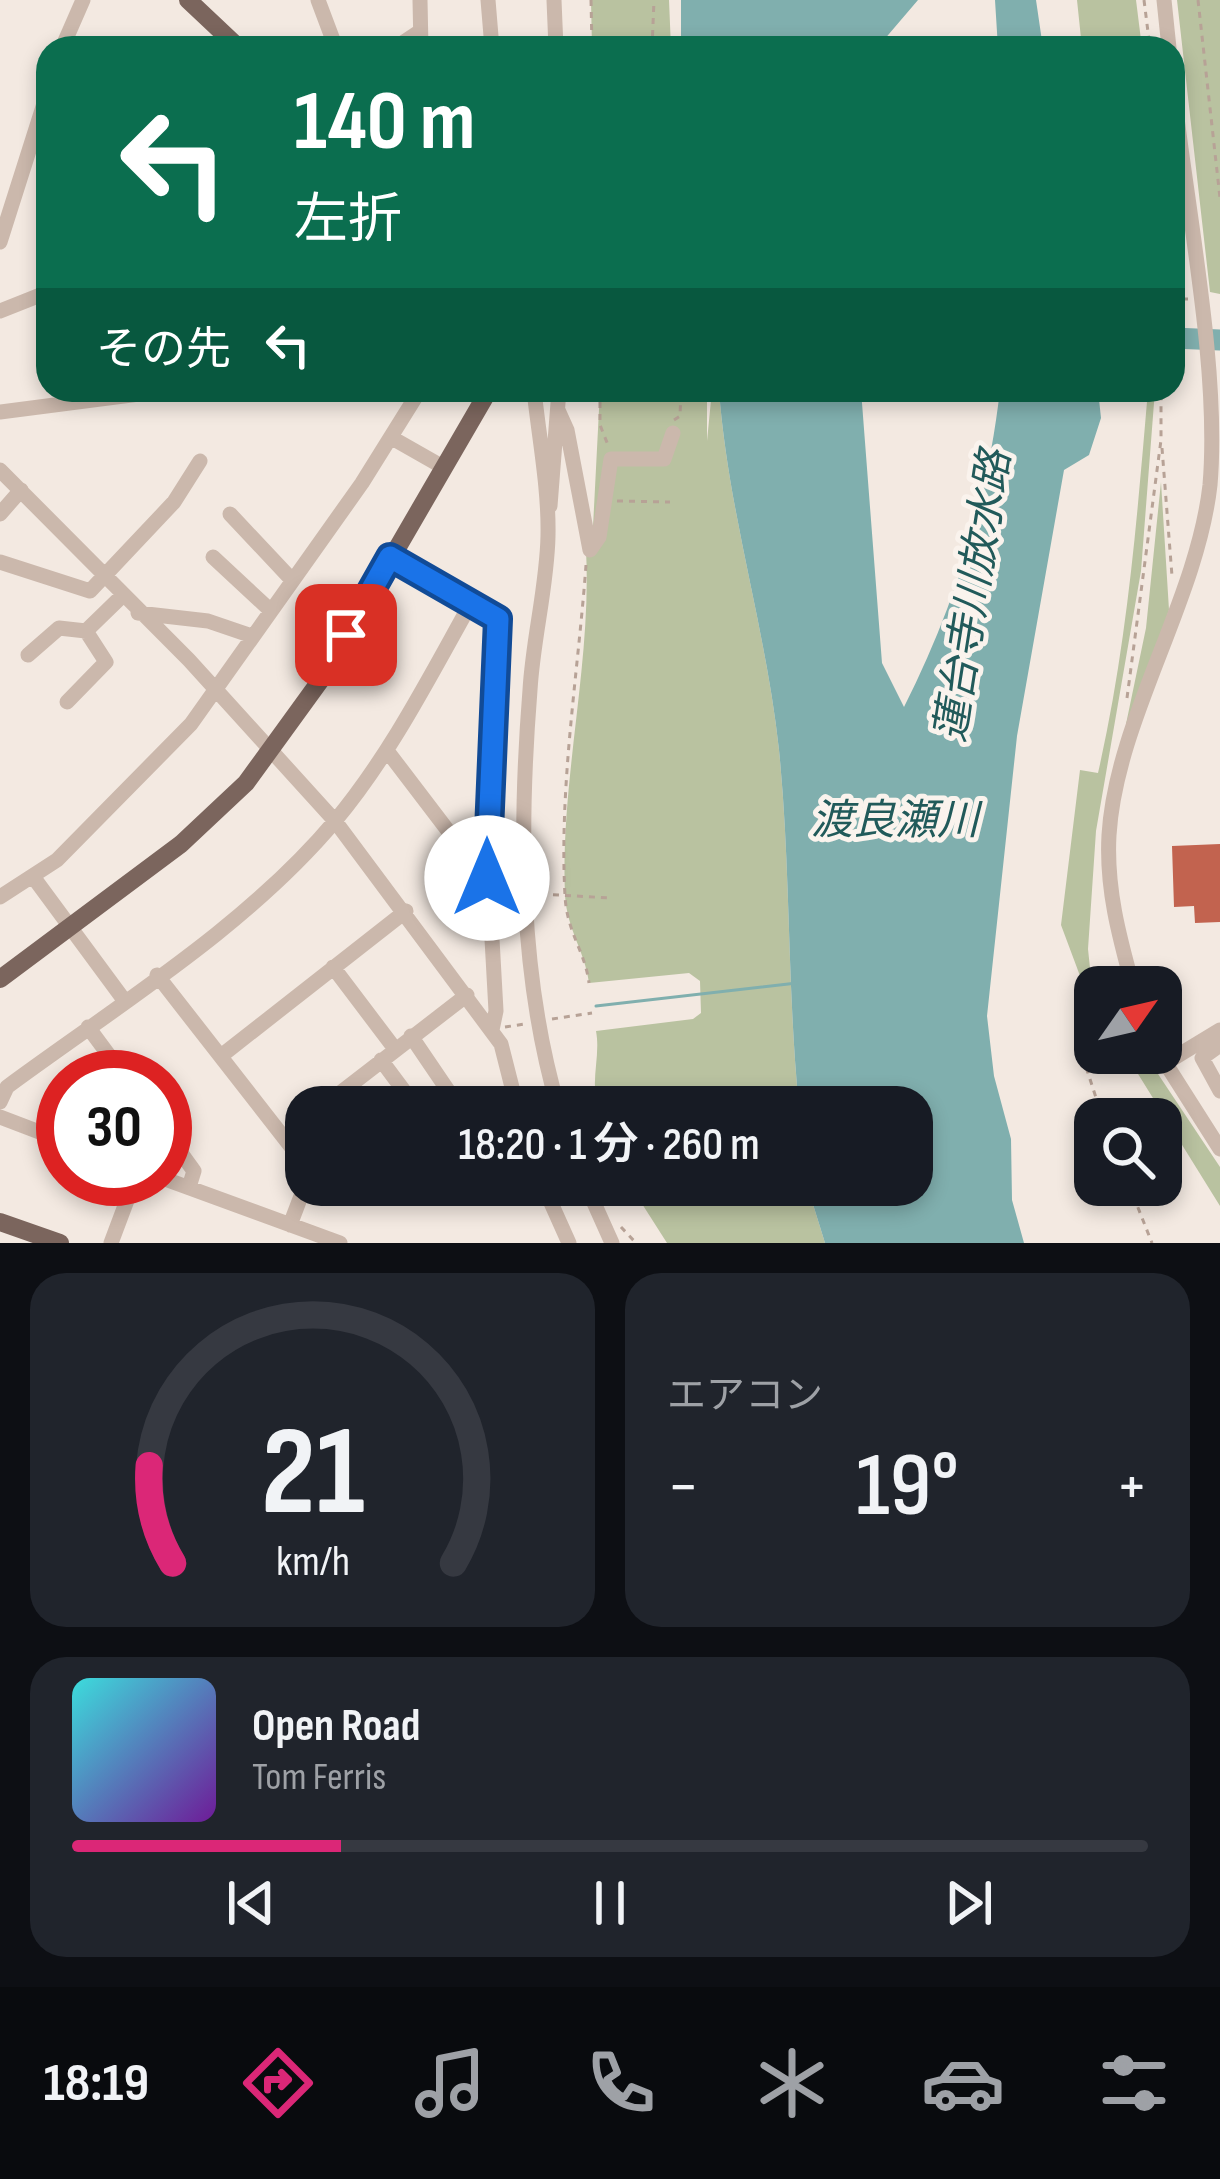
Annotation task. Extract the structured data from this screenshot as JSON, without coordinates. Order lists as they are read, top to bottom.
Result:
{
  "water": ["蓮台寺川放水路", "渡良瀬川"],
  "north": "top right",
  "page": {
    "turn": ["140 m", "左折"],
    "then": "その先",
    "limit": "30",
    "trip": "18:20 · 1 分 · 260 m",
    "tile": "エアコン",
    "heat": ["−", "19°", "+"],
    "song": ["Open Road", "Tom Ferris"],
    "tabs": "18:19",
    "gauge": ["21", "km/h"]
  }
}
